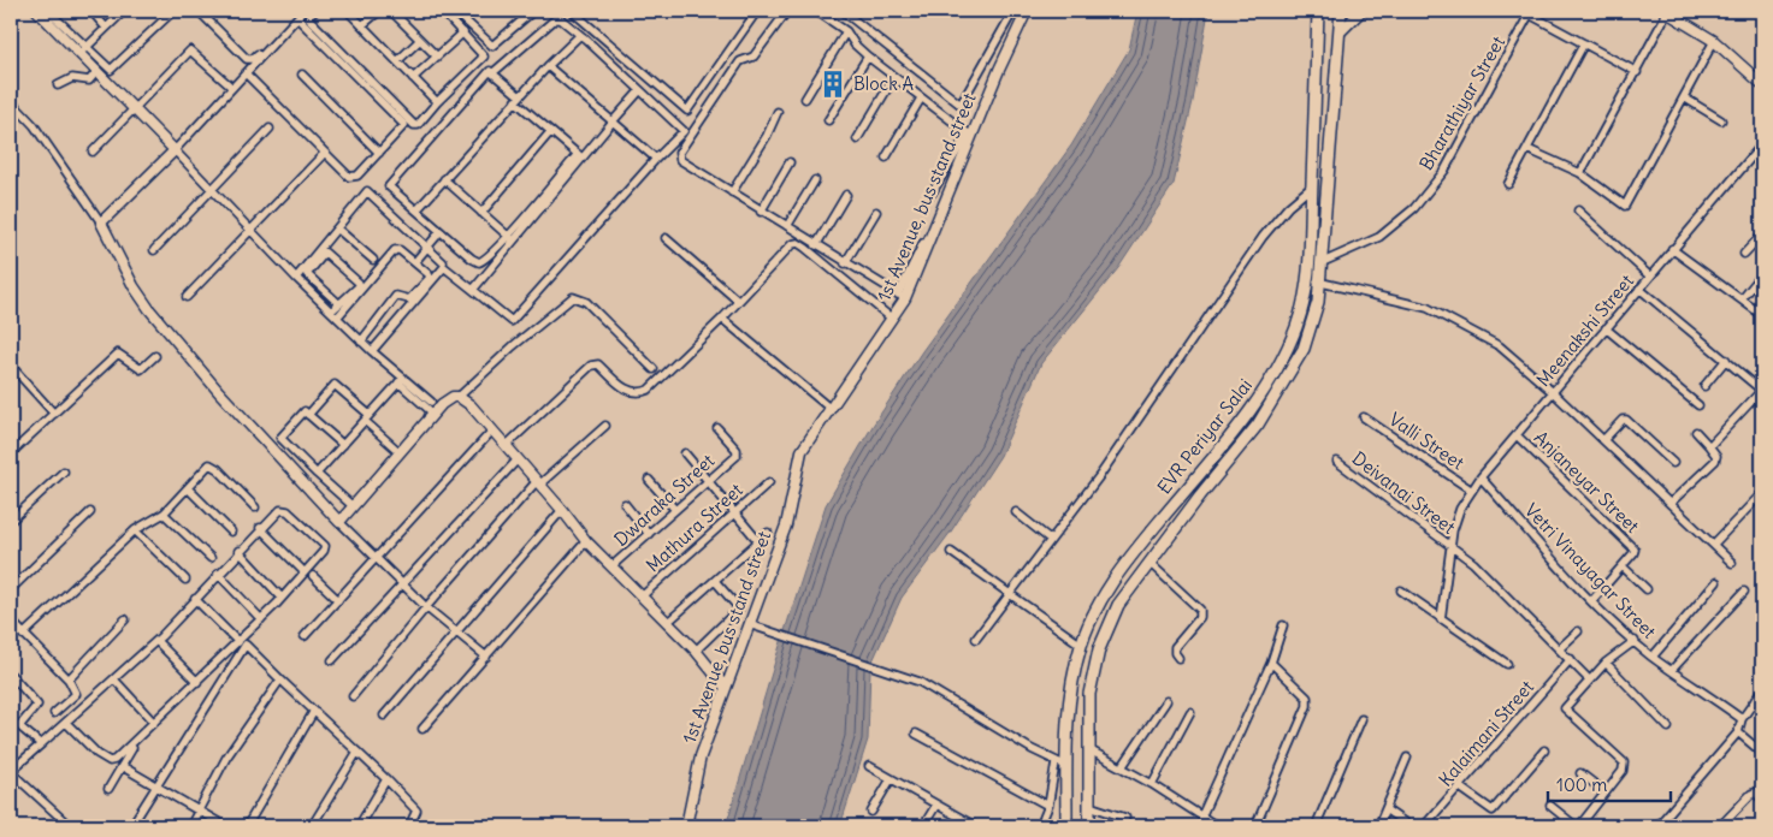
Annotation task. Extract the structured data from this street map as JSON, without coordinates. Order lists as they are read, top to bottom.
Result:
{
  "streets": {
    "main road": ["EVR Periyar Salai"],
    "street": [
      "Bharathiyar Street",
      "1st Avenue, bus stand street",
      "Meenakshi Street",
      "Valli Street",
      "Anjaneyar Street",
      "Deivanai Street",
      "Dwaraka Street",
      "Mathura Street",
      "Vetri Vinayagar Street",
      "Kalaimani Street"
    ]
  },
  "crossings": [
    ["Bharathiyar Street", "EVR Periyar Salai"],
    ["Meenakshi Street", "Valli Street"],
    ["Meenakshi Street", "Anjaneyar Street"],
    ["Meenakshi Street", "Deivanai Street"],
    ["Meenakshi Street", "Vetri Vinayagar Street"],
    ["Deivanai Street", "Kalaimani Street"]
  ],
  "places": {
    "building": ["Block A"]
  },
  "scale_bar": "100 m"
}
